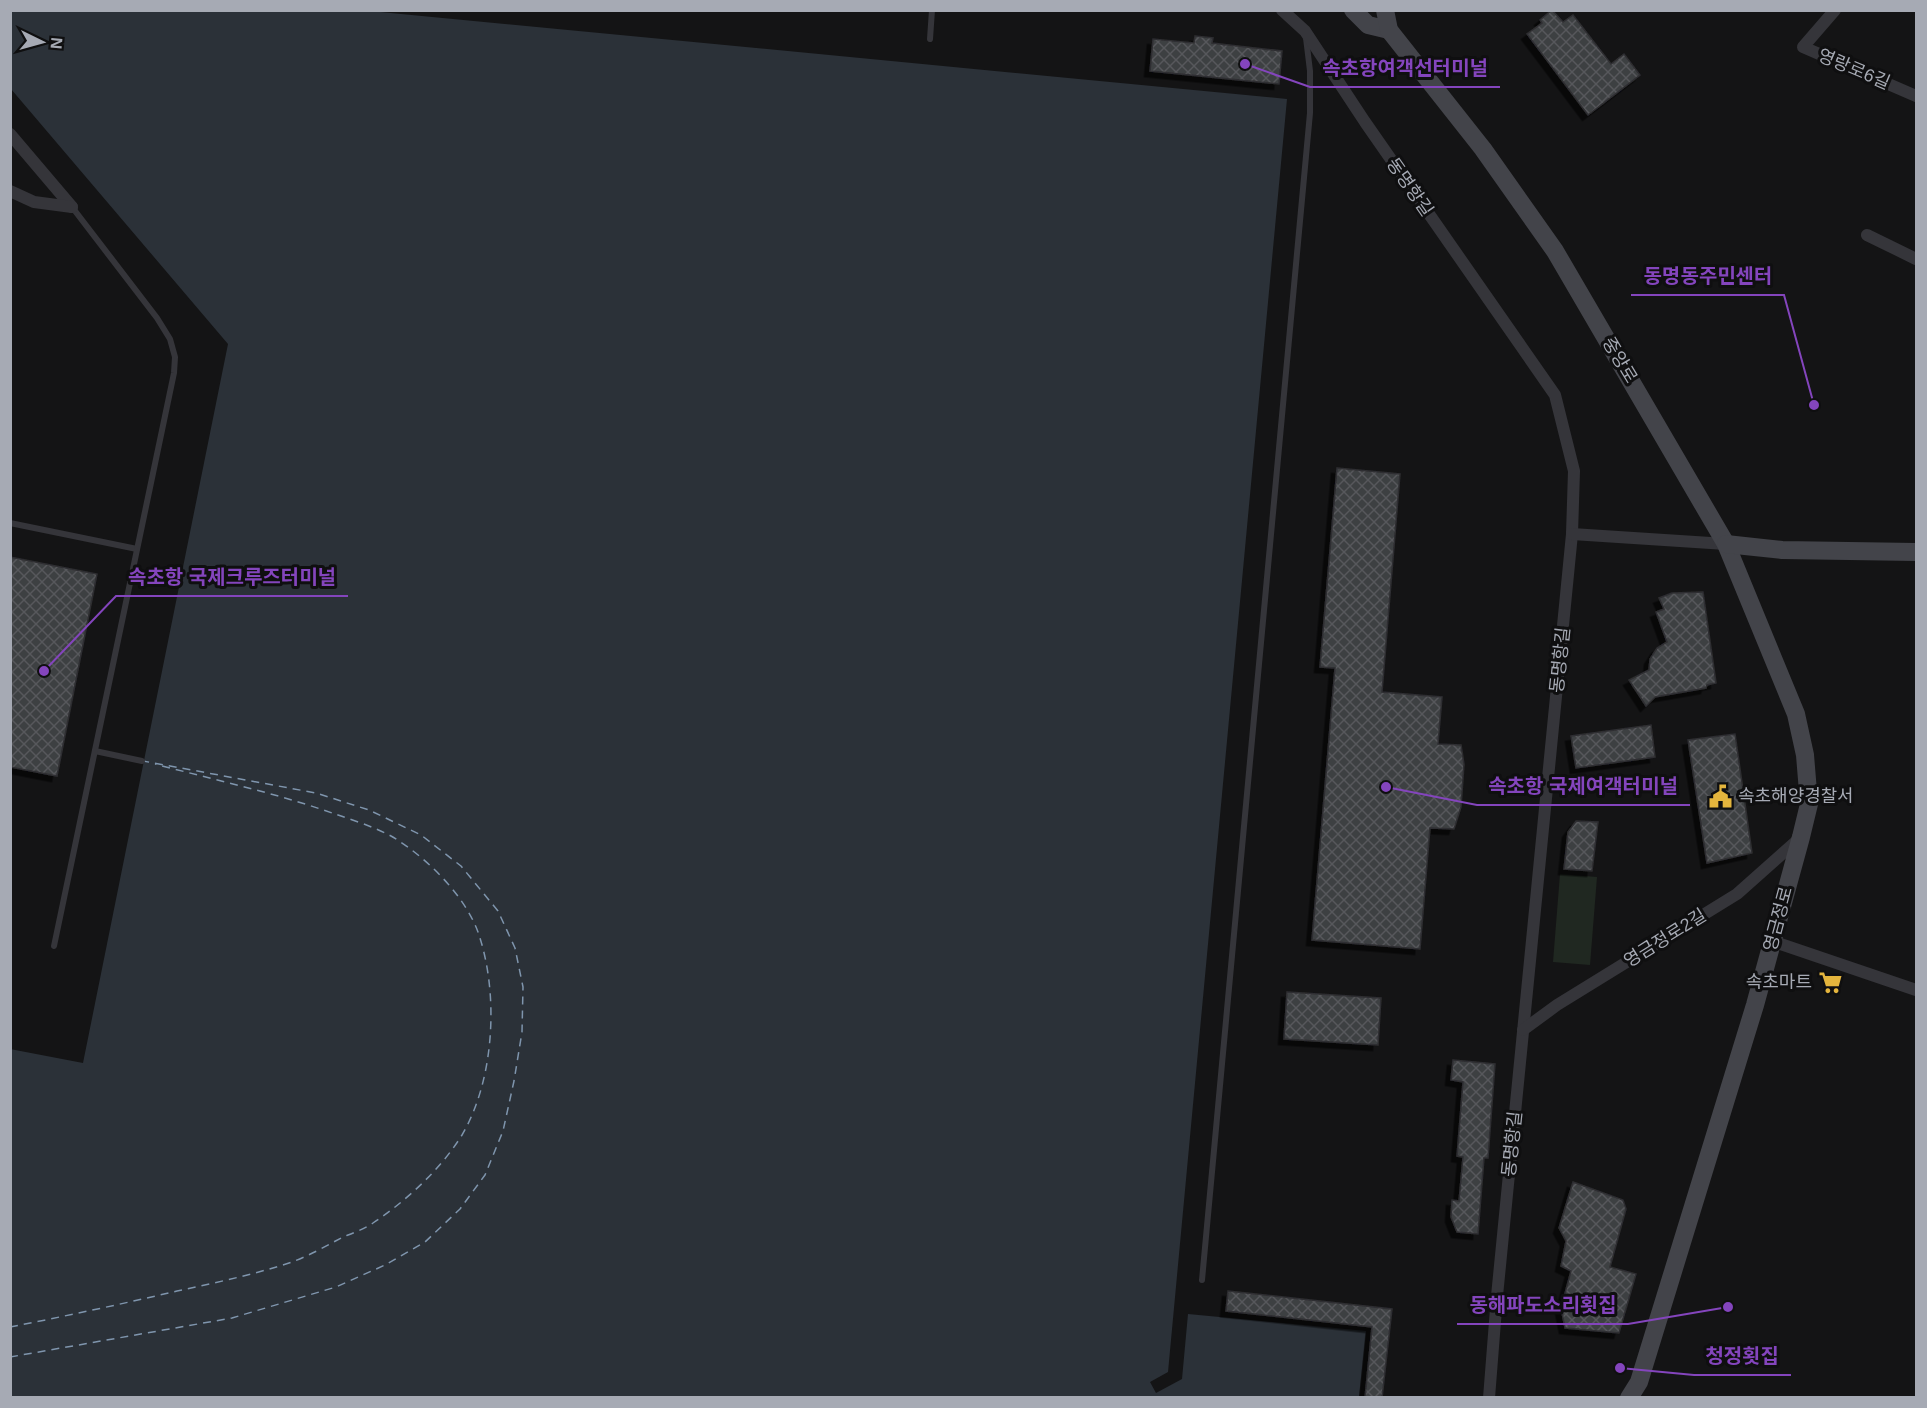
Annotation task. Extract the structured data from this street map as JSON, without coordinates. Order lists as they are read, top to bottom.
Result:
{
  "streets": {
    "street": [
      "영랑로6길",
      "동명항길",
      "중앙로",
      "영금정로",
      "영금정로2길"
    ]
  },
  "crossings": [
    ["동명항길", "영금정로2길"],
    ["중앙로", "영금정로"],
    ["영금정로", "영금정로2길"]
  ],
  "places": {
    "other": [
      "속초항여객선터미널",
      "동명동주민센터",
      "속초항 국제크루즈터미널",
      "속초항 국제여객터미널",
      "동해파도소리횟집",
      "청정횟집"
    ],
    "public building": ["속초해양경찰서"],
    "supermarket": ["속초마트"]
  },
  "north": "right"
}
